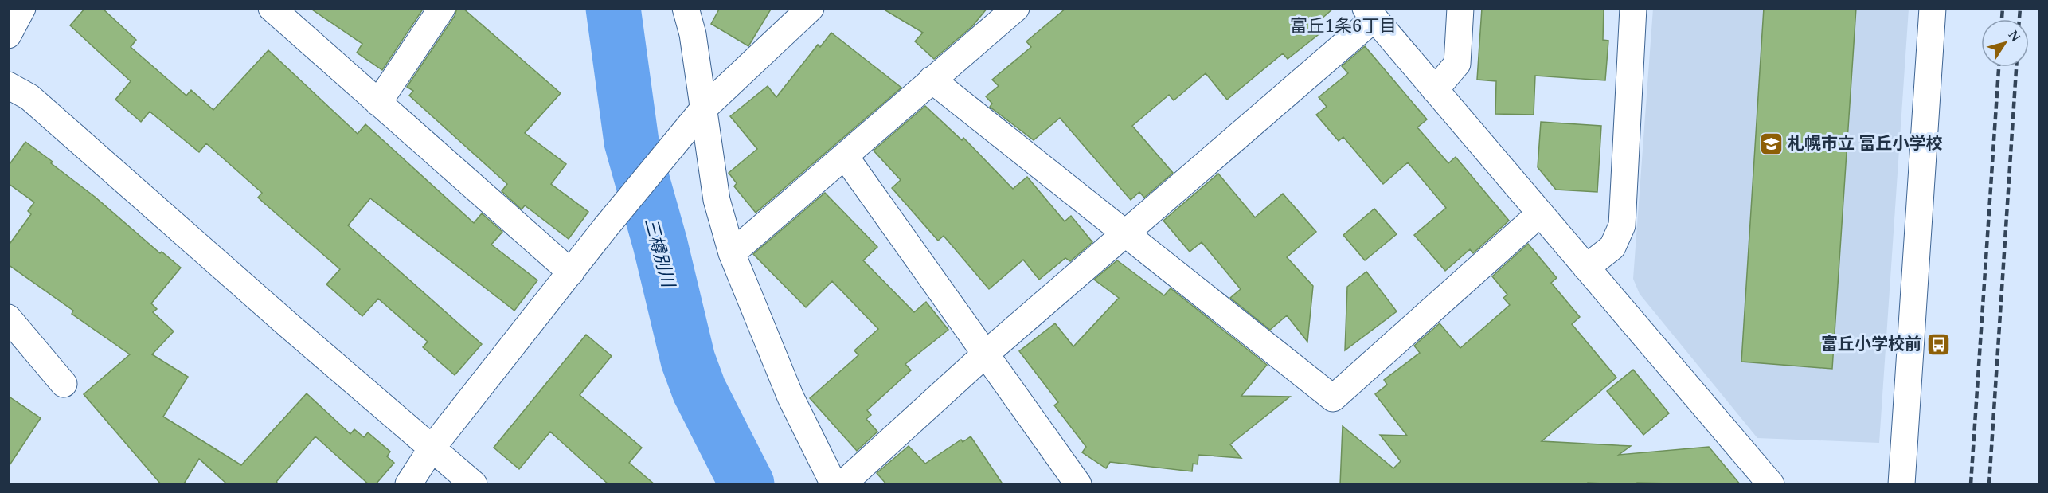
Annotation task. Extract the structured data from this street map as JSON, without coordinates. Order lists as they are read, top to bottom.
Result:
{
  "districts": ["富丘1条6丁目"],
  "water": ["三樽別川"],
  "places": {
    "school or university": ["札幌市立 富丘小学校"],
    "bus stop": ["富丘小学校前"]
  },
  "north": "top right"
}
